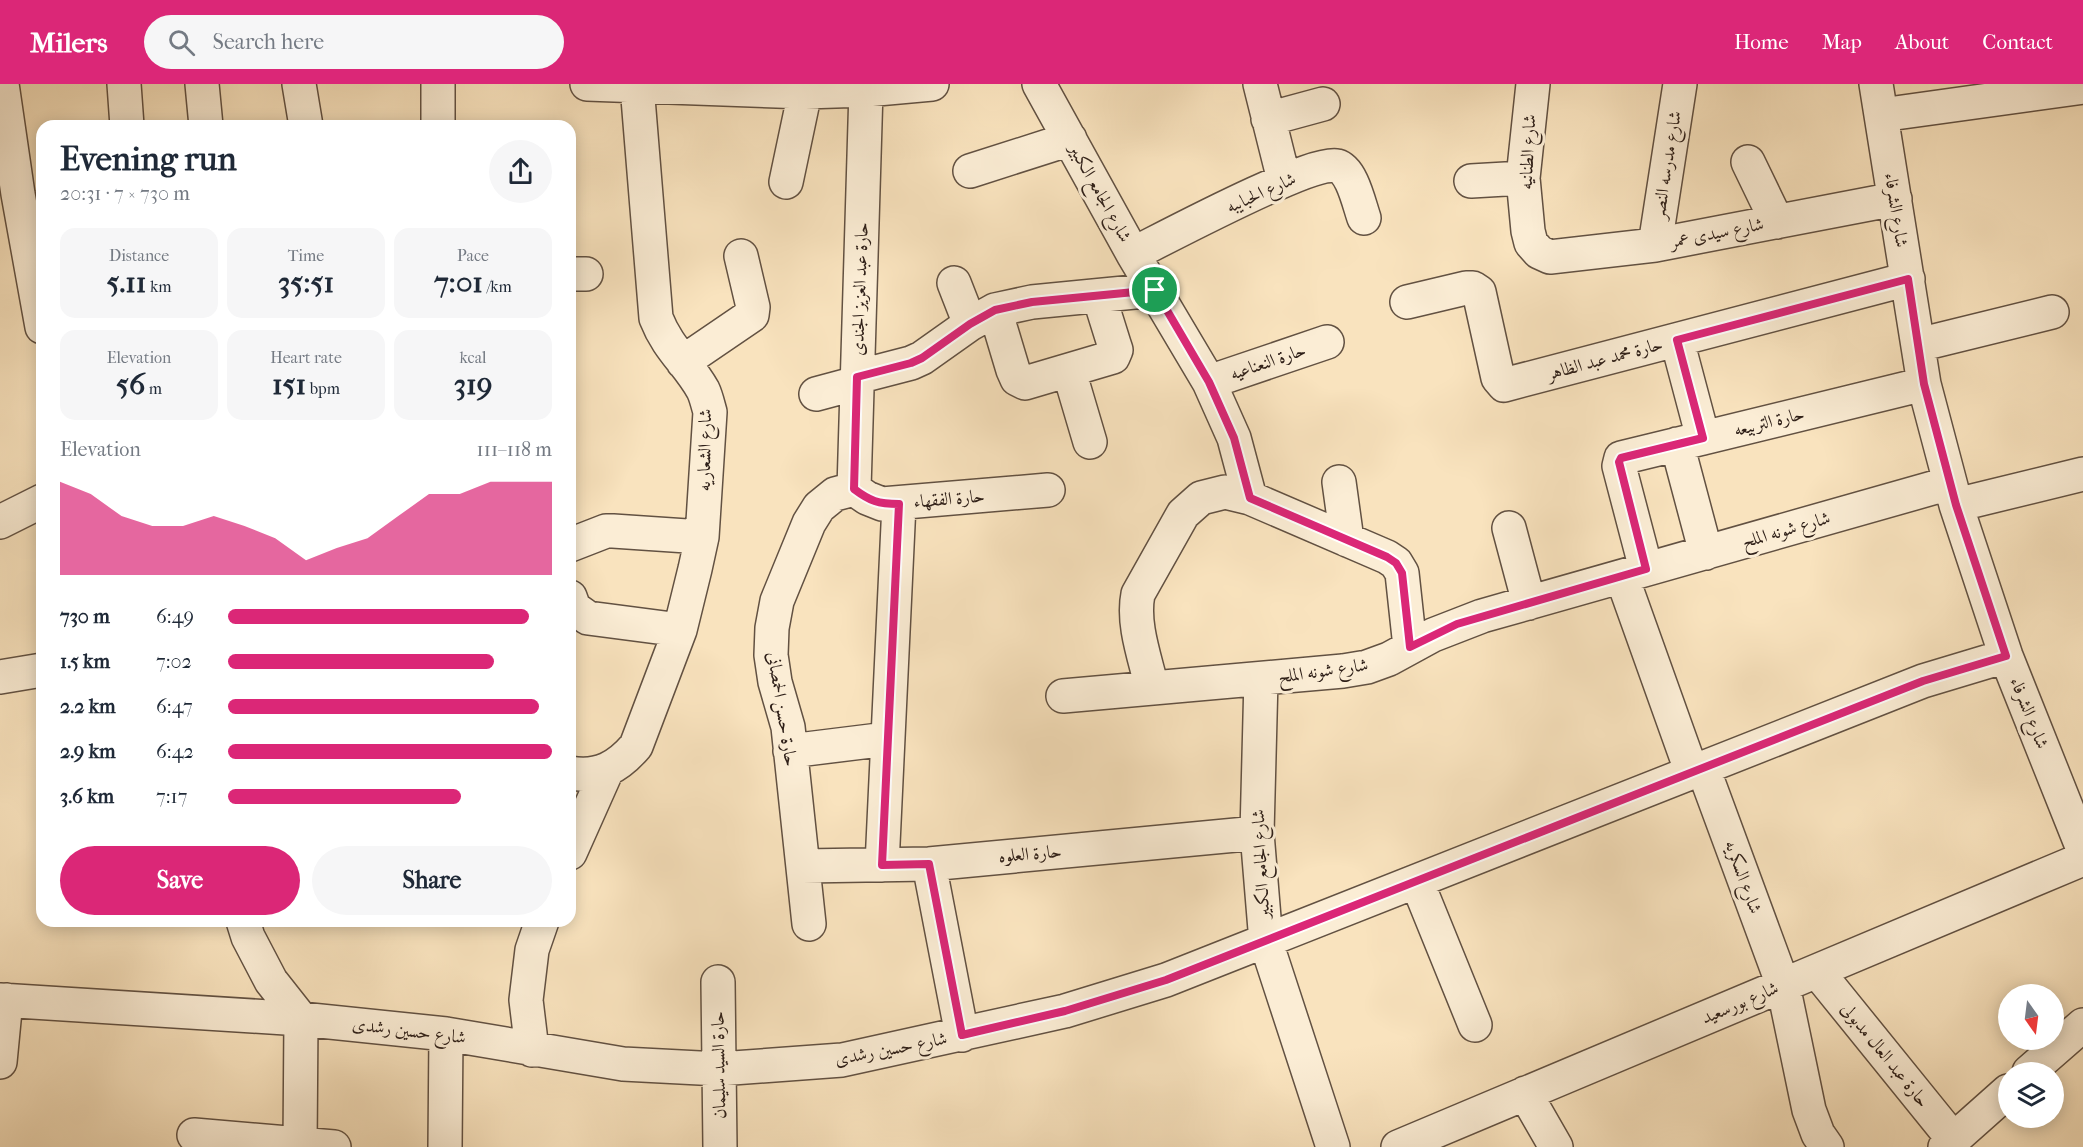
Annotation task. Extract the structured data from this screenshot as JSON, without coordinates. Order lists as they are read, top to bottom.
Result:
{
  "streets": {
    "street": [
      "شارع الطنانيه",
      "شارع مدرسه النصر",
      "شارع الجامع الكبير",
      "شارع الحبايبه",
      "شارع الشرفاء",
      "شارع سيدى عمر",
      "حارة عبد العزيز الجندى",
      "حارة محمد عبد الظاهر",
      "حارة النعناعيه",
      "حارة التربيعه",
      "شارع الشعاريه",
      "حارة الفقهاء",
      "شارع شونه الملح",
      "حارة حسن الحمصانى",
      "حارة العلوه",
      "شارع السكريه",
      "شارع بورسعيد",
      "شارع حسين رشدى",
      "حارة عبد العال مدبولى",
      "حارة السيد سليمان"
    ]
  },
  "crossings": [
    ["شارع الطنانيه", "شارع سيدى عمر"],
    ["شارع مدرسه النصر", "شارع سيدى عمر"],
    ["شارع الجامع الكبير", "شارع الحبايبه"],
    ["شارع الجامع الكبير", "حارة النعناعيه"],
    ["شارع الجامع الكبير", "شارع شونه الملح"],
    ["شارع الجامع الكبير", "حارة العلوه"],
    ["شارع الجامع الكبير", "شارع حسين رشدى"],
    ["شارع الشرفاء", "شارع سيدى عمر"],
    ["شارع الشرفاء", "حارة محمد عبد الظاهر"],
    ["شارع الشرفاء", "حارة التربيعه"],
    ["شارع الشرفاء", "شارع شونه الملح"],
    ["شارع الشرفاء", "شارع حسين رشدى"],
    ["حارة عبد العزيز الجندى", "حارة الفقهاء"],
    ["حارة عبد العزيز الجندى", "حارة حسن الحمصانى"],
    ["حارة التربيعه", "شارع شونه الملح"],
    ["حارة التربيعه", "شارع السكريه"],
    ["حارة الفقهاء", "حارة حسن الحمصانى"],
    ["شارع شونه الملح", "شارع السكريه"],
    ["حارة حسن الحمصانى", "حارة العلوه"],
    ["شارع السكريه", "شارع بورسعيد"],
    ["شارع السكريه", "شارع حسين رشدى"],
    ["شارع بورسعيد", "حارة عبد العال مدبولى"],
    ["شارع حسين رشدى", "حارة السيد سليمان"]
  ],
  "north": "bottom",
  "page": {
    "header": "Milers",
    "search": "Search here",
    "nav": [
      "Home",
      "Map",
      "About",
      "Contact"
    ],
    "heading": ["Evening run", "20:31 · 7 × 730 m"],
    "stats": [
      ["Distance", "5.11 km"],
      ["Time", "35:51"],
      ["Pace", "7:01 /km"],
      ["Elevation", "56 m"],
      ["Heart rate", "151 bpm"],
      ["kcal", "319"]
    ],
    "chart": ["Elevation", "111–118 m"],
    "list": [
      {
        "name": "730 m",
        "note": "6:49"
      },
      {
        "name": "1.5 km",
        "note": "7:02"
      },
      {
        "name": "2.2 km",
        "note": "6:47"
      },
      {
        "name": "2.9 km",
        "note": "6:42"
      },
      {
        "name": "3.6 km",
        "note": "7:17"
      }
    ],
    "buttons": ["Save", "Share"]
  }
}
